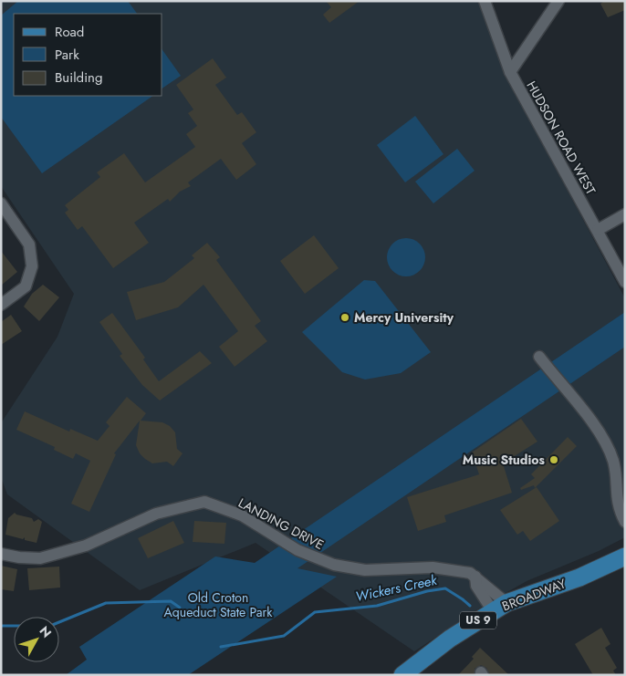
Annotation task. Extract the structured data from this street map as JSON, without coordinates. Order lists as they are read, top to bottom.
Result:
{
  "streets": {
    "main road": ["BROADWAY", "US 9"],
    "street": ["HUDSON ROAD WEST", "LANDING DRIVE"]
  },
  "crossings": [
    ["LANDING DRIVE", "BROADWAY"]
  ],
  "water": ["Wickers Creek"],
  "parks": ["Old Croton Aqueduct State Park"],
  "places": ["Mercy University", "Music Studios"],
  "legend": ["Road", "Park", "Building"],
  "north": "top right"
}
